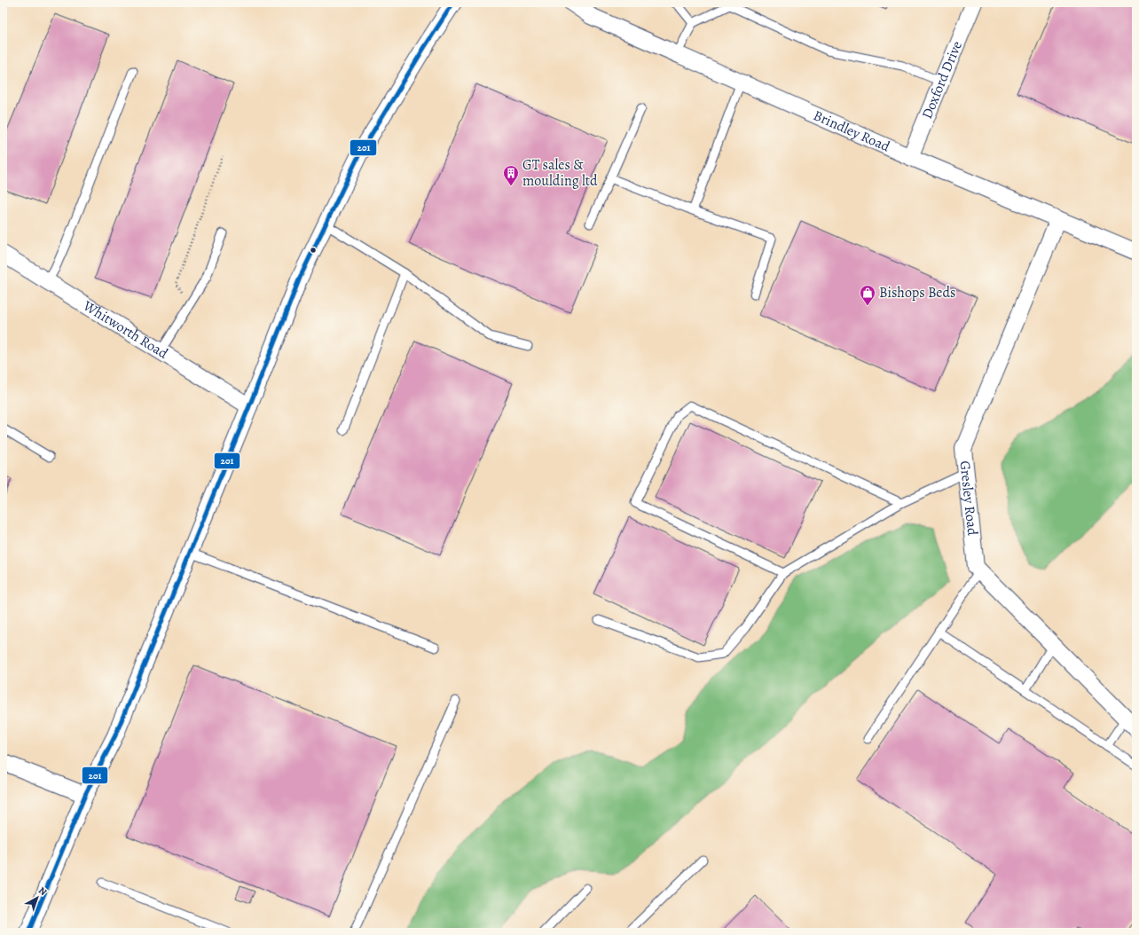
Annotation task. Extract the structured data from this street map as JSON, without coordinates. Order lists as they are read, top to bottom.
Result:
{
  "streets": {
    "street": [
      "Doxford Drive",
      "Brindley Road",
      "Whitworth Road",
      "Gresley Road"
    ]
  },
  "crossings": [
    ["Doxford Drive", "Brindley Road"],
    ["Brindley Road", "Gresley Road"]
  ],
  "places": {
    "building": ["GT sales & moulding ltd"],
    "shop": ["Bishops Beds"]
  },
  "lines": ["transit line 201"],
  "north": "top right"
}
